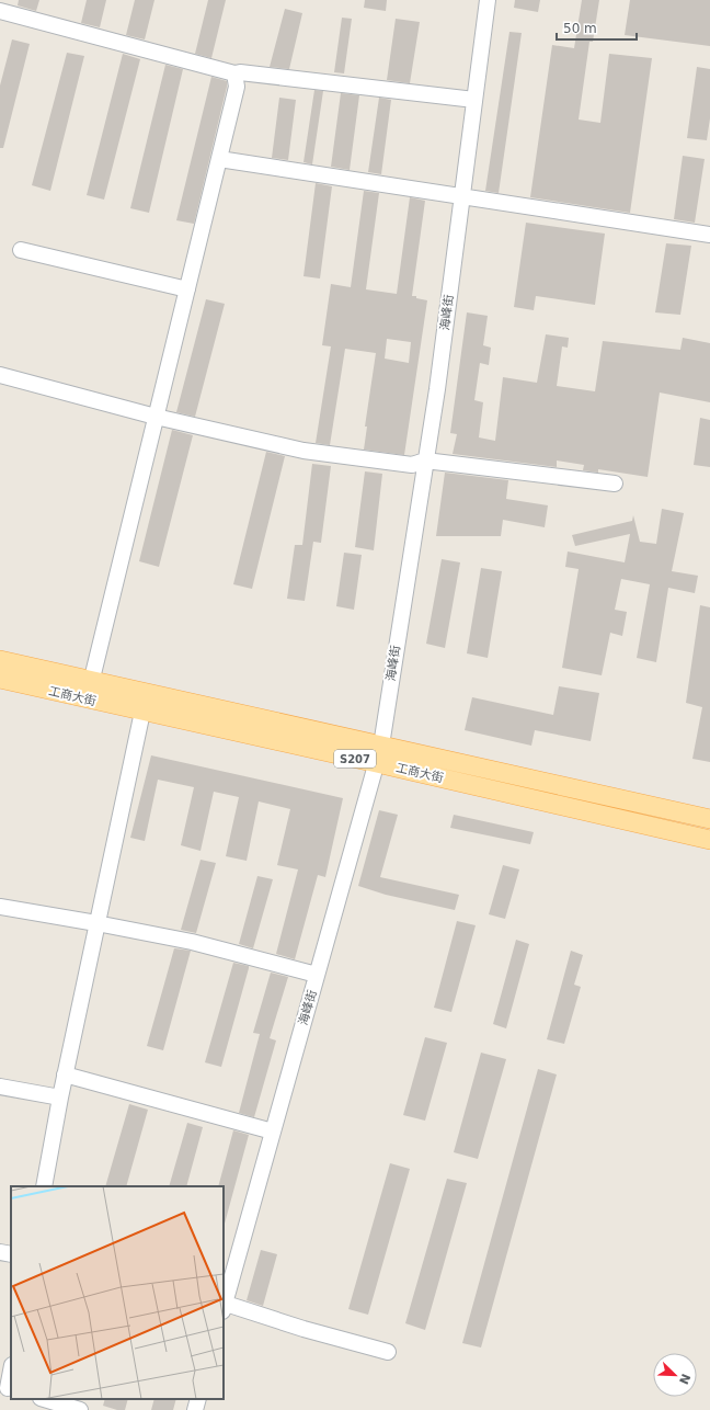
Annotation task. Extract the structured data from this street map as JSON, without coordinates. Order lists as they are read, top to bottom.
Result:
{
  "streets": {
    "main road": ["工商大街", "S207"],
    "street": ["海峰街"]
  },
  "crossings": [
    ["海峰街", "工商大街"]
  ],
  "scale_bar": "50 m",
  "north": "bottom right"
}
